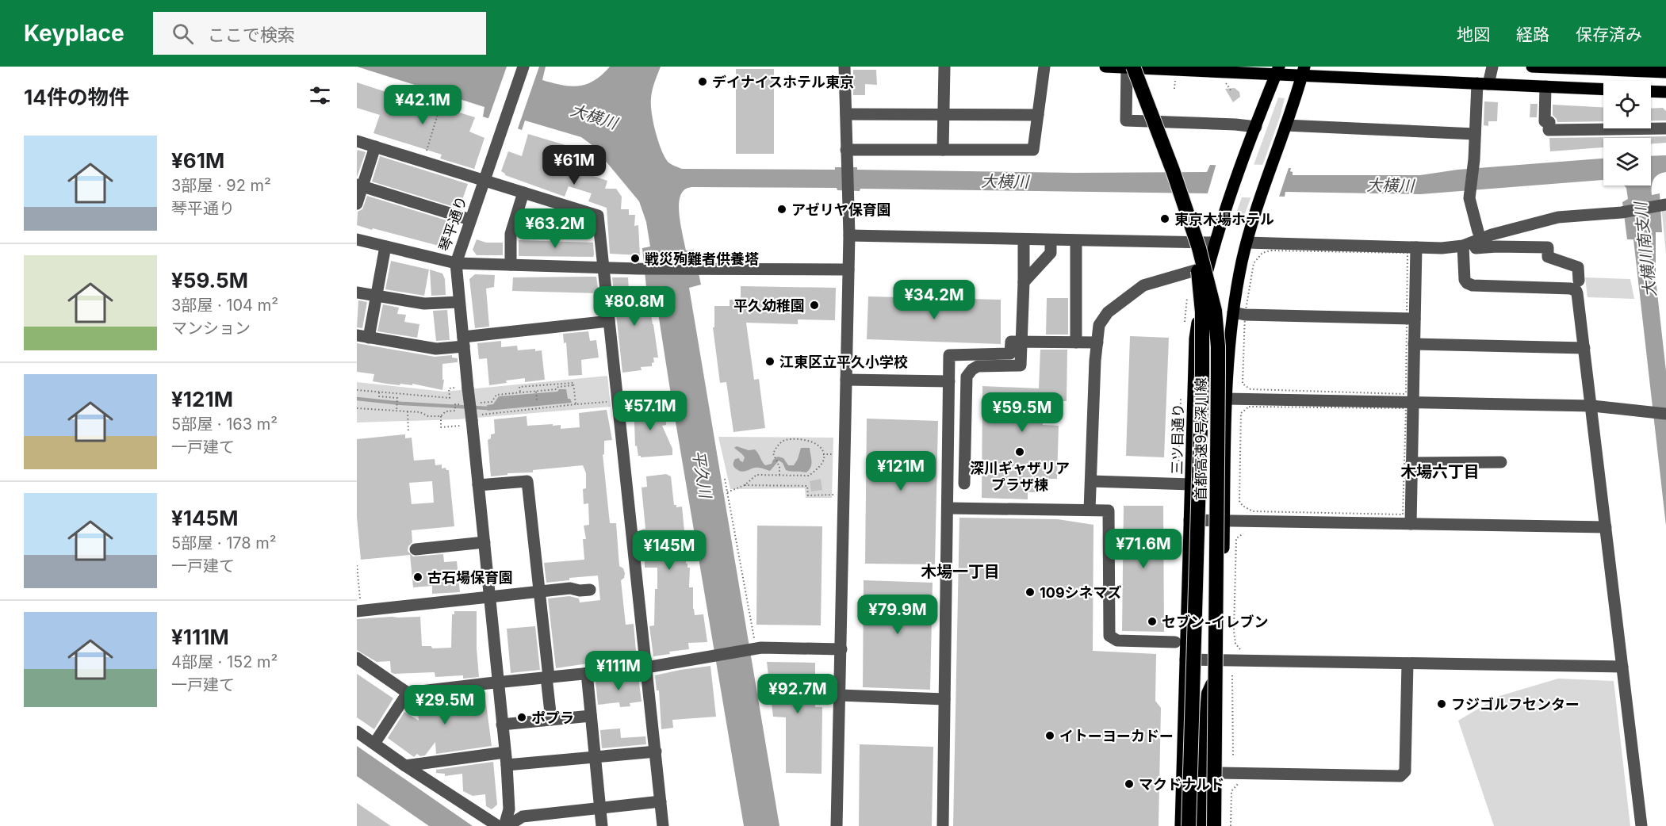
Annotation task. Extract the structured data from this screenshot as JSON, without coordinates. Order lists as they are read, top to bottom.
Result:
{
  "streets": {
    "highway": ["首都高速9号深川線"],
    "main road": ["三ツ目通り"],
    "street": ["琴平通り"]
  },
  "districts": ["木場六丁目", "木場一丁目"],
  "water": ["大横川", "大横川南支川", "平久川"],
  "places": [
    "デイナイスホテル東京",
    "アゼリヤ保育園",
    "東京木場ホテル",
    "戦災殉難者供養塔",
    "平久幼稚園",
    "江東区立平久小学校",
    "深川ギャザリア プラザ棟",
    "古石場保育園",
    "109シネマズ",
    "セブン-イレブン",
    "フジゴルフセンター",
    "ポプラ",
    "イトーヨーカドー",
    "マクドナルド"
  ],
  "page": {
    "header": "Keyplace",
    "search": "ここで検索",
    "nav": ["地図", "経路", "保存済み"],
    "heading": "14件の物件",
    "price": [
      "¥42.1M",
      "¥61M",
      "¥63.2M",
      "¥34.2M",
      "¥80.8M",
      "¥57.1M",
      "¥59.5M",
      "¥121M",
      "¥71.6M",
      "¥145M",
      "¥79.9M",
      "¥111M",
      "¥92.7M",
      "¥29.5M"
    ],
    "list": [
      {
        "name": "¥61M",
        "note": "3部屋 · 92 m² · 琴平通り"
      },
      {
        "name": "¥59.5M",
        "note": "3部屋 · 104 m² · マンション"
      },
      {
        "name": "¥121M",
        "note": "5部屋 · 163 m² · 一戸建て"
      },
      {
        "name": "¥145M",
        "note": "5部屋 · 178 m² · 一戸建て"
      },
      {
        "name": "¥111M",
        "note": "4部屋 · 152 m² · 一戸建て"
      }
    ]
  }
}
